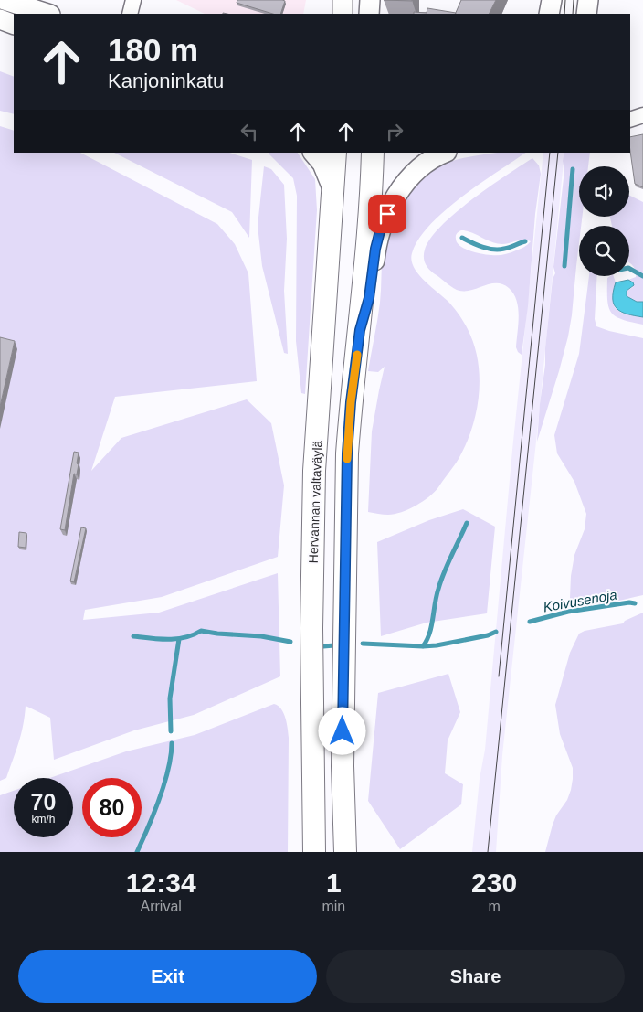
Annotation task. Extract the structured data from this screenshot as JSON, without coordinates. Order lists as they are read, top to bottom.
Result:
{
  "streets": {
    "highway": ["Hervannan valtaväylä"]
  },
  "water": ["Koivusenoja"],
  "page": {
    "turn": ["180 m", "Kanjoninkatu"],
    "speed": "70 km/h",
    "limit": "80",
    "eta": [
      "12:34",
      "Arrival",
      "1",
      "min",
      "230",
      "m"
    ],
    "buttons": ["Exit", "Share"]
  }
}
